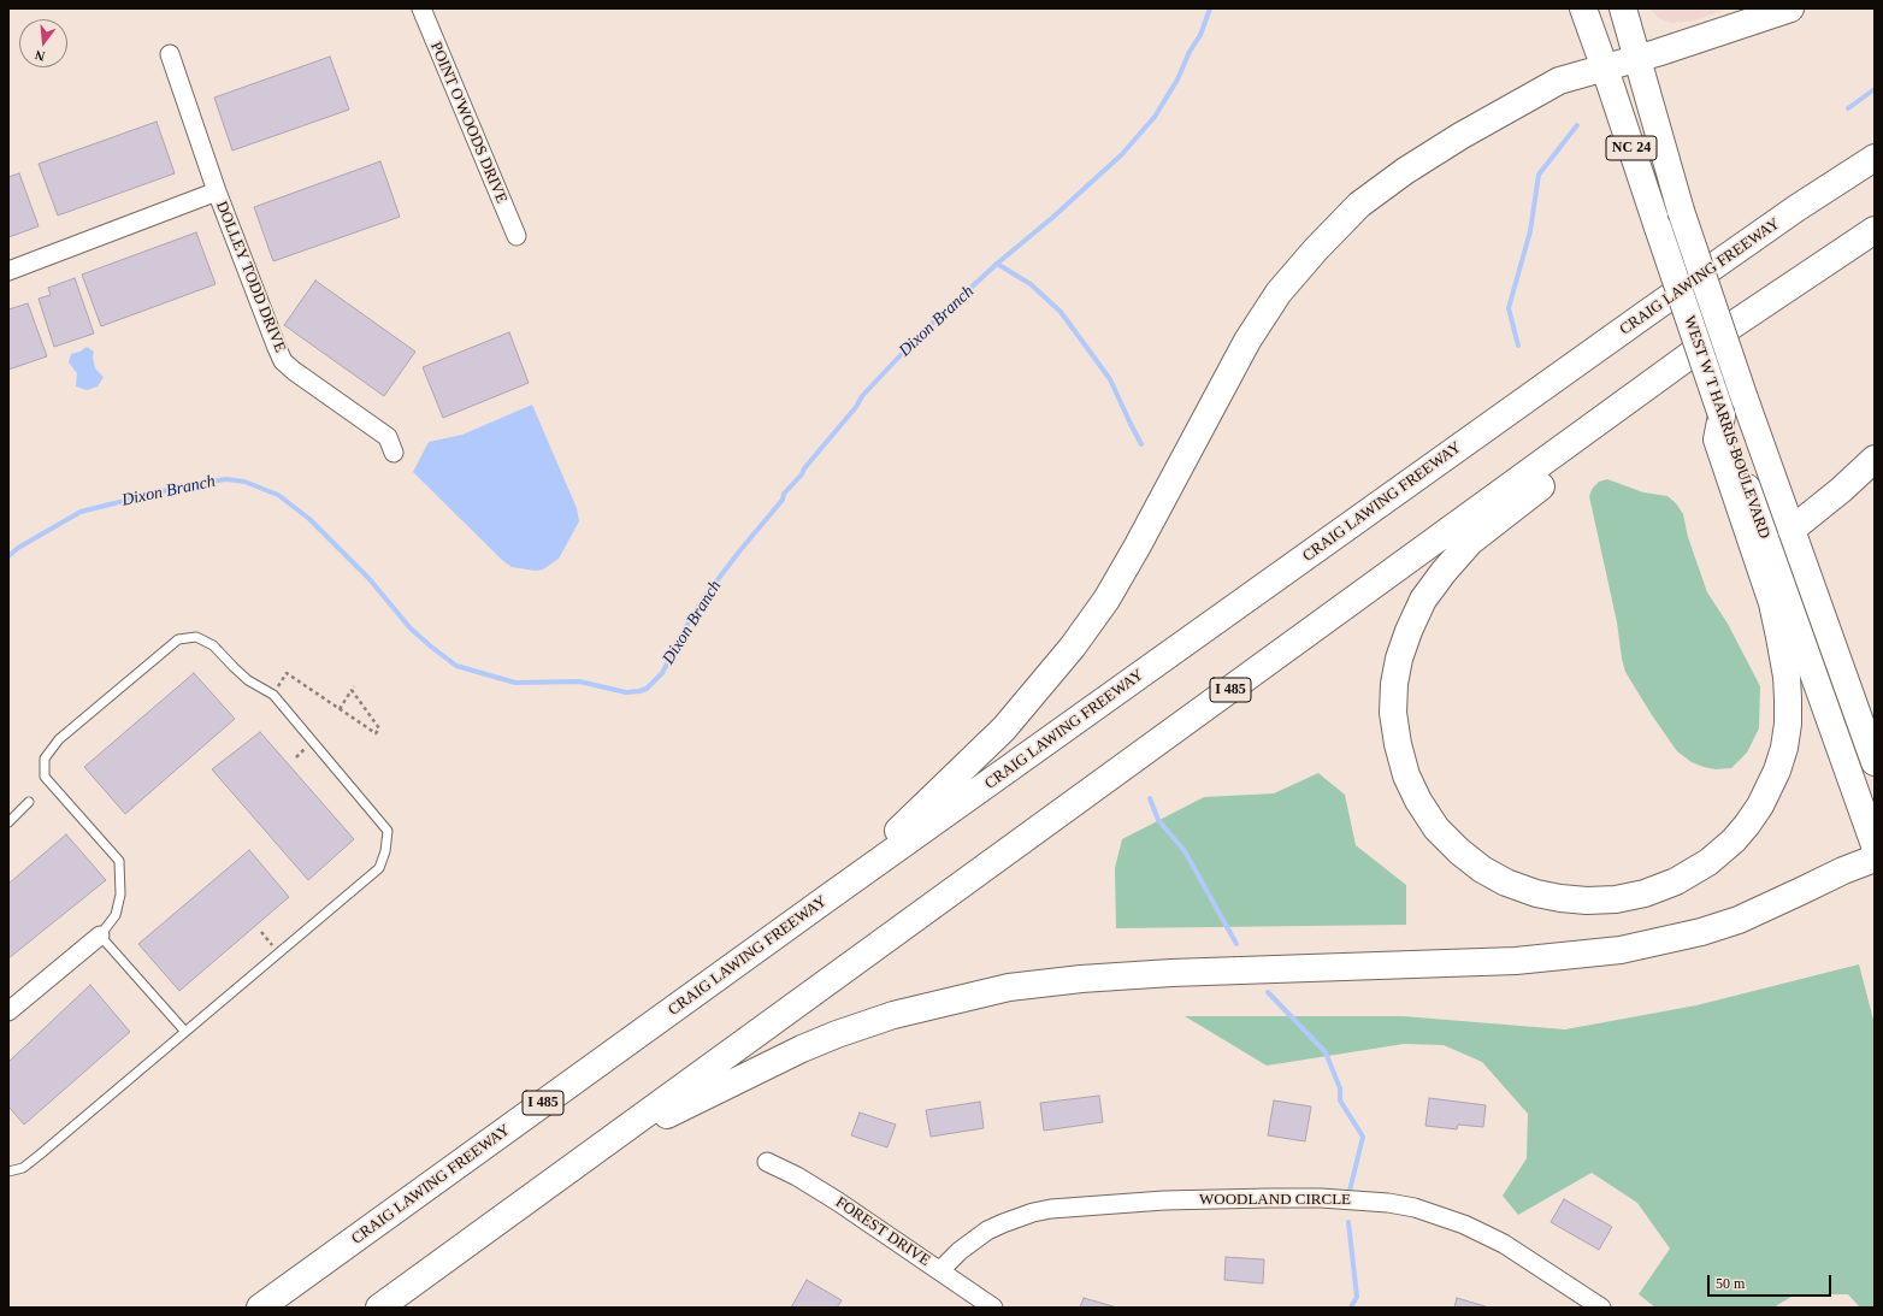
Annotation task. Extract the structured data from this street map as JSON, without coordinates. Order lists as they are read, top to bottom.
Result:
{
  "streets": {
    "main road": [
      "NC 24",
      "CRAIG LAWING FREEWAY",
      "WEST W T HARRIS BOULEVARD",
      "I 485"
    ],
    "street": [
      "POINT O'WOODS DRIVE",
      "DOLLEY TODD DRIVE",
      "WOODLAND CIRCLE",
      "FOREST DRIVE"
    ]
  },
  "crossings": [
    ["WOODLAND CIRCLE", "FOREST DRIVE"]
  ],
  "water": ["Dixon Branch"],
  "scale_bar": "50 m",
  "north": "bottom"
}
